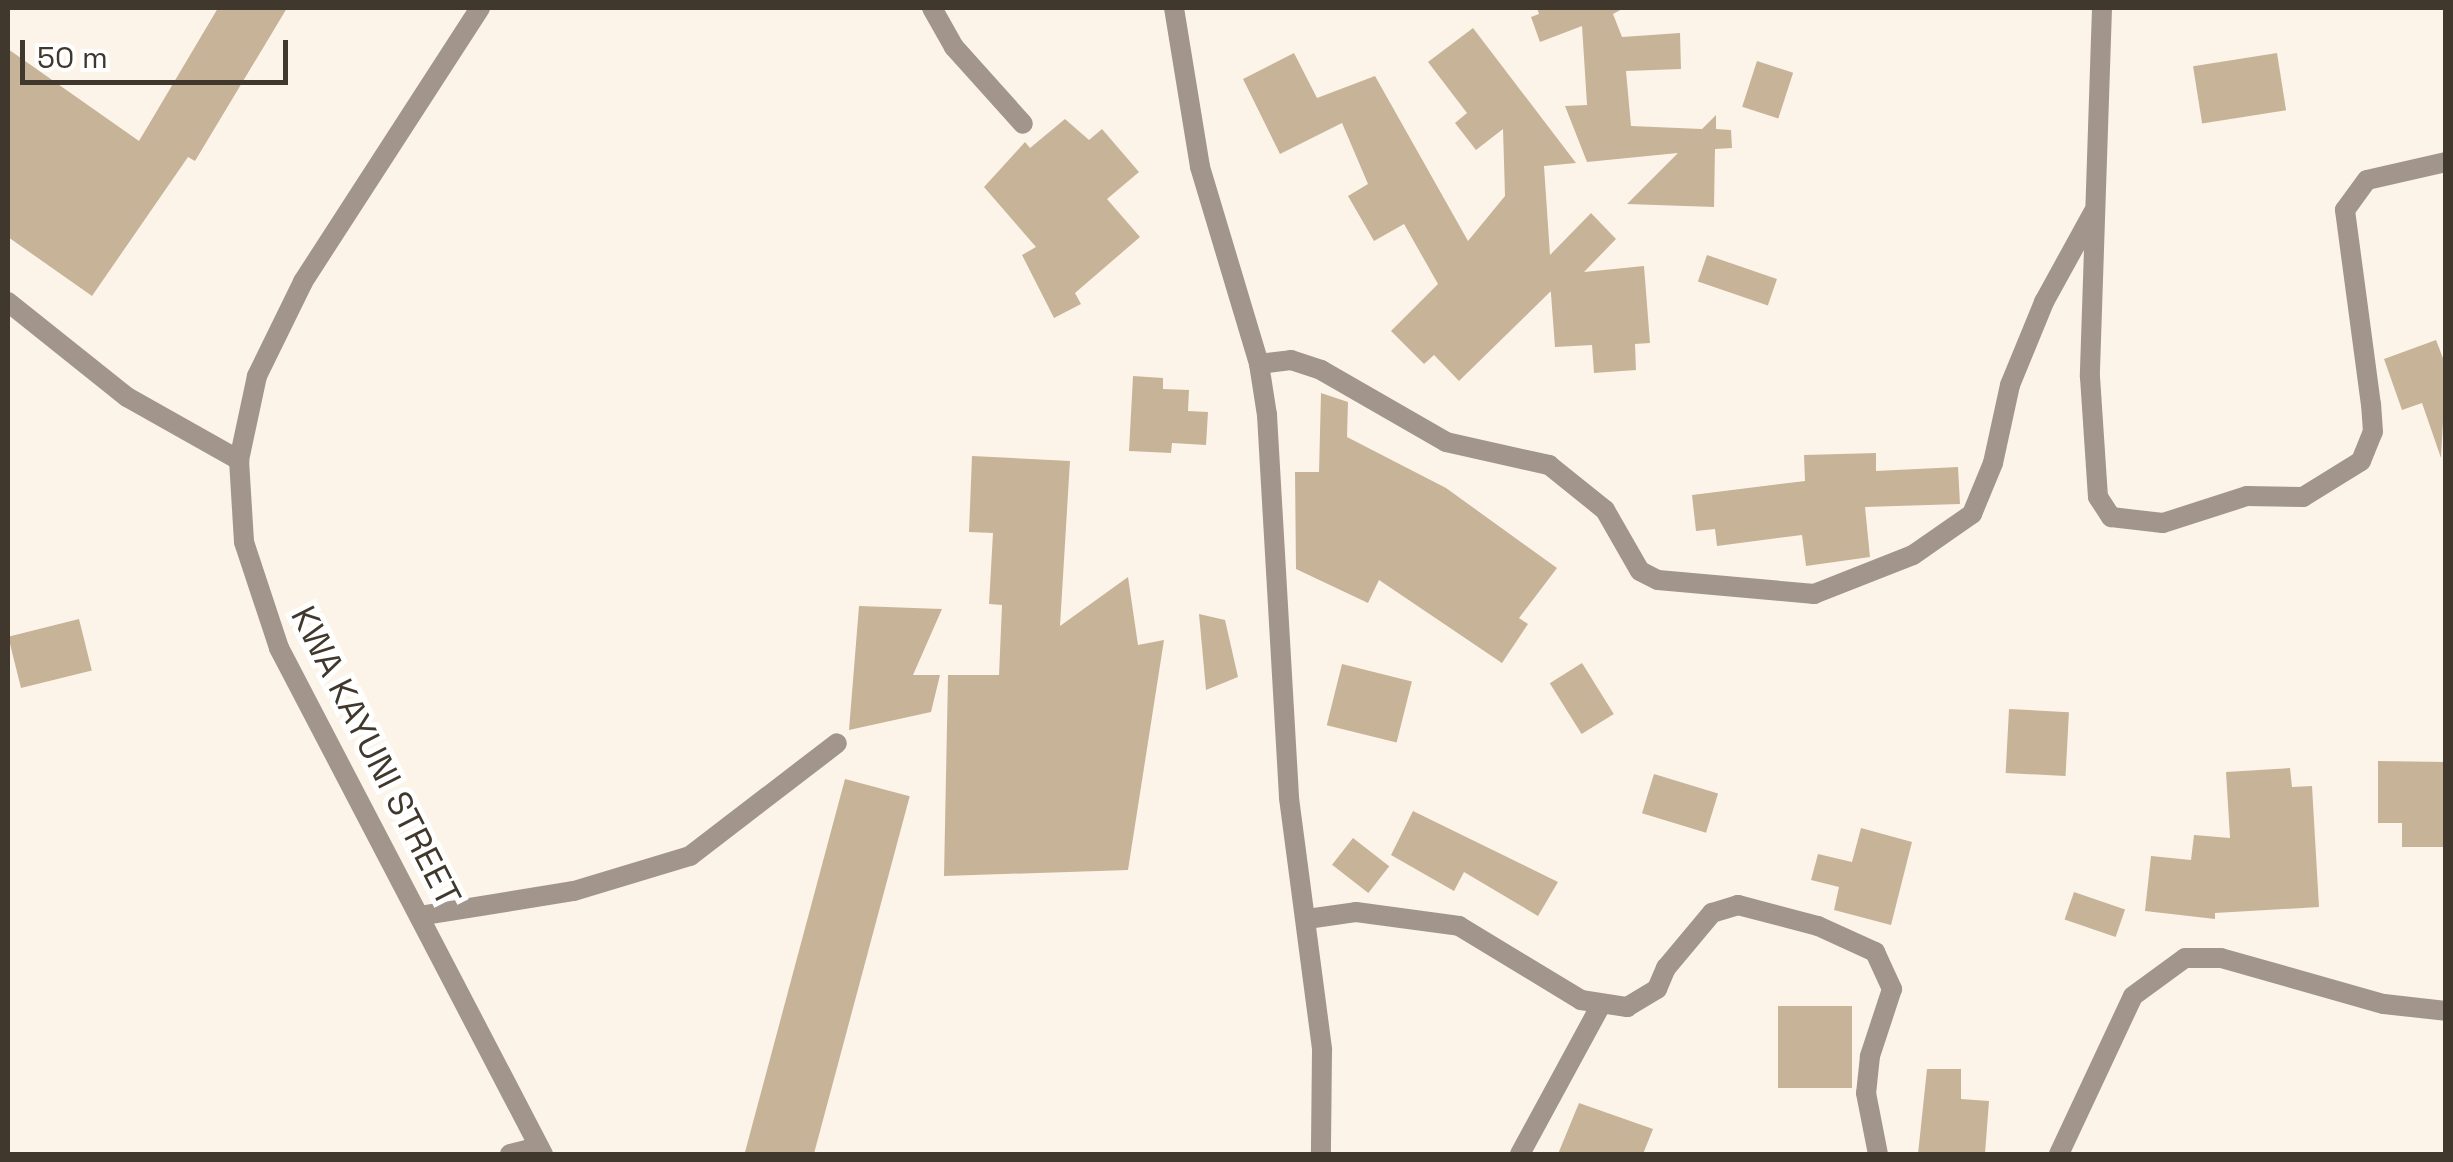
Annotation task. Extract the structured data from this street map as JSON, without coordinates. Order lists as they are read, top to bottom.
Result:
{
  "streets": {
    "street": ["KWA KAYUNI STREET"]
  },
  "scale_bar": "50 m"
}
